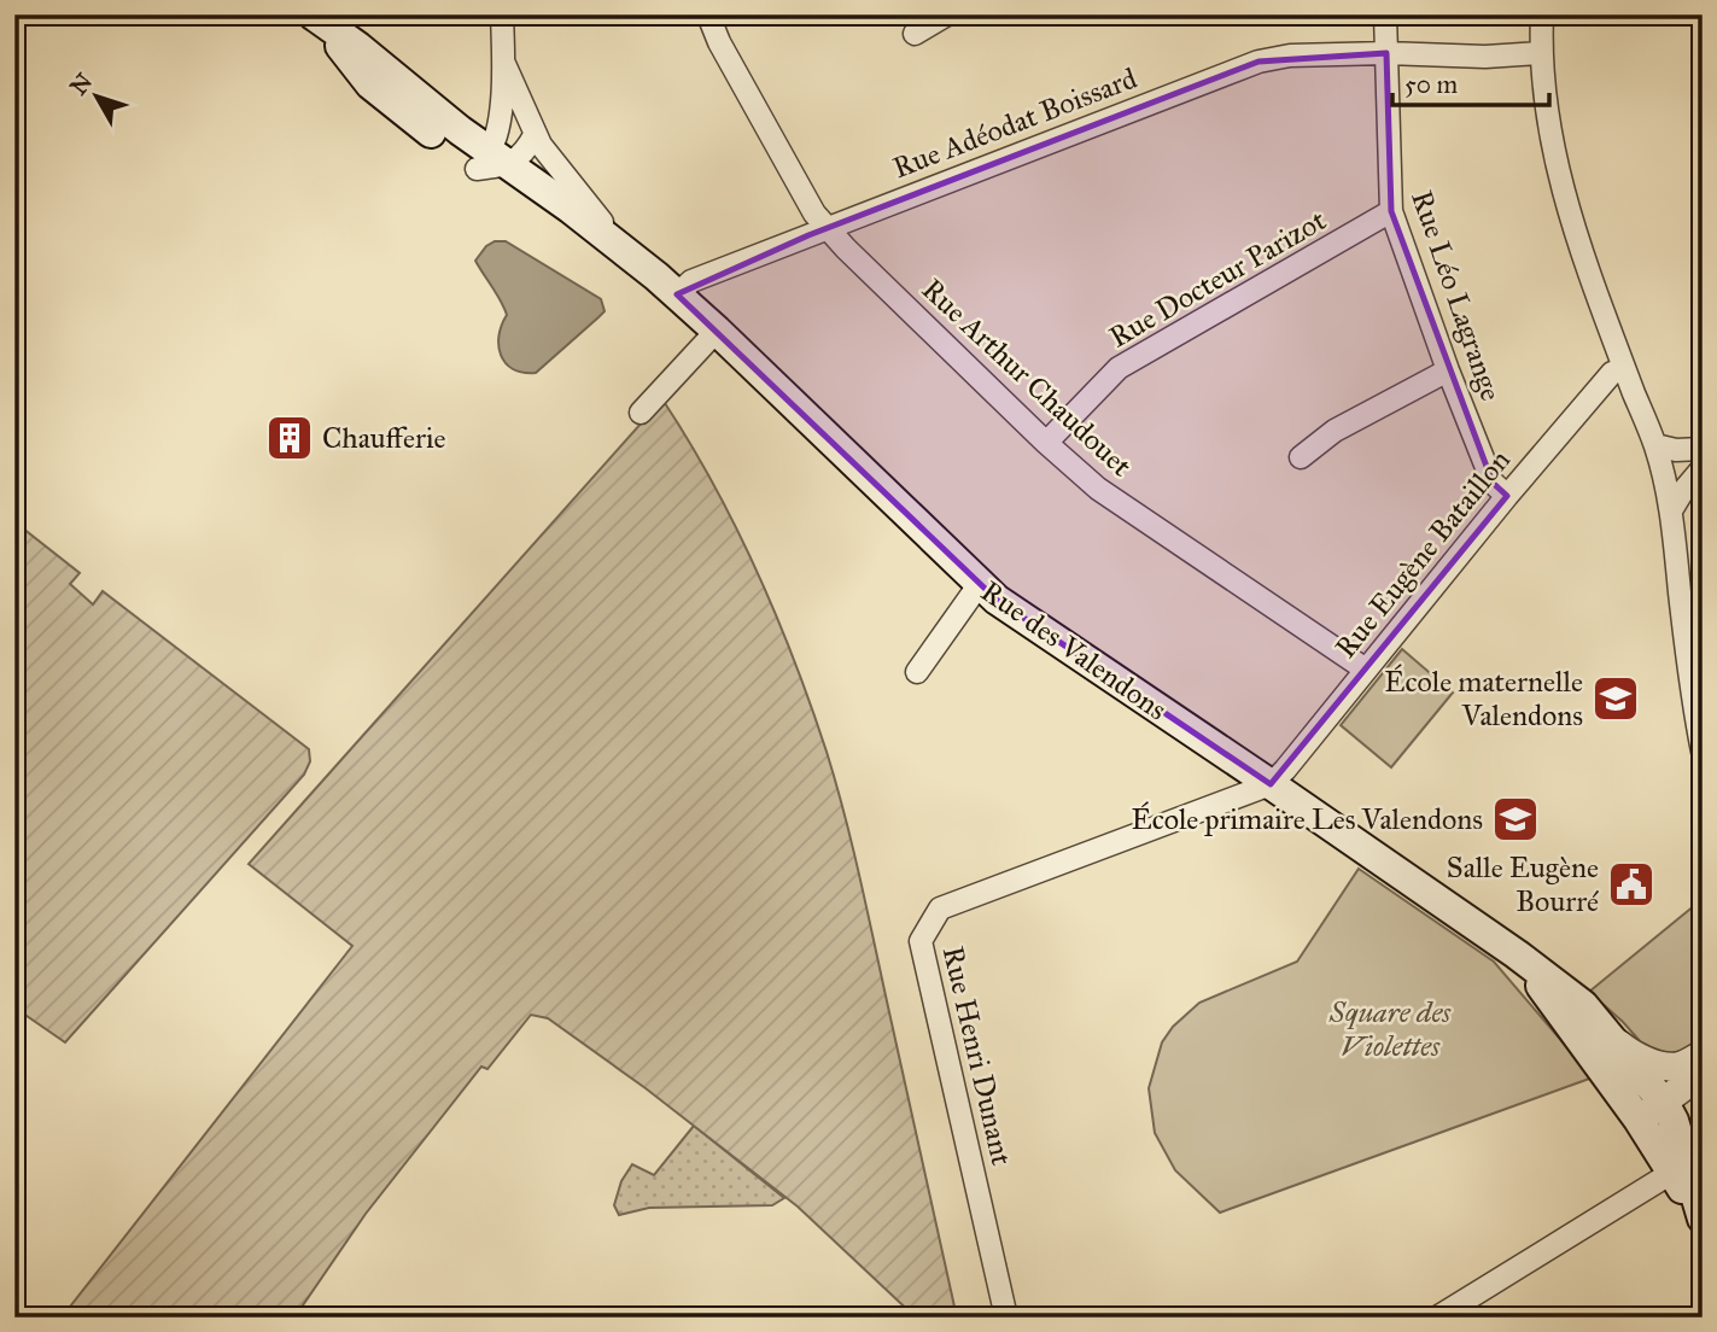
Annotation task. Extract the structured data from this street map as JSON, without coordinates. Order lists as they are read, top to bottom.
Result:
{
  "streets": {
    "main road": ["Rue des Valendons"],
    "street": [
      "Rue Adéodat Boissard",
      "Rue Docteur Parizot",
      "Rue Léo Lagrange",
      "Rue Arthur Chaudouet",
      "Rue Eugène Bataillon",
      "Rue Henri Dunant"
    ]
  },
  "crossings": [
    ["Rue Adéodat Boissard", "Rue Léo Lagrange"],
    ["Rue Adéodat Boissard", "Rue Arthur Chaudouet"],
    ["Rue Adéodat Boissard", "Rue des Valendons"],
    ["Rue Docteur Parizot", "Rue Léo Lagrange"],
    ["Rue Docteur Parizot", "Rue Arthur Chaudouet"],
    ["Rue Léo Lagrange", "Rue Eugène Bataillon"],
    ["Rue Arthur Chaudouet", "Rue Eugène Bataillon"],
    ["Rue Eugène Bataillon", "Rue des Valendons"],
    ["Rue Eugène Bataillon", "Rue Henri Dunant"],
    ["Rue des Valendons", "Rue Henri Dunant"]
  ],
  "parks": ["Square des Violettes"],
  "places": {
    "building": ["Chaufferie"],
    "school or university": ["École maternelle Valendons", "École primaire Les Valendons"],
    "public building": ["Salle Eugène Bourré"]
  },
  "scale_bar": "50 m",
  "north": "top left"
}
